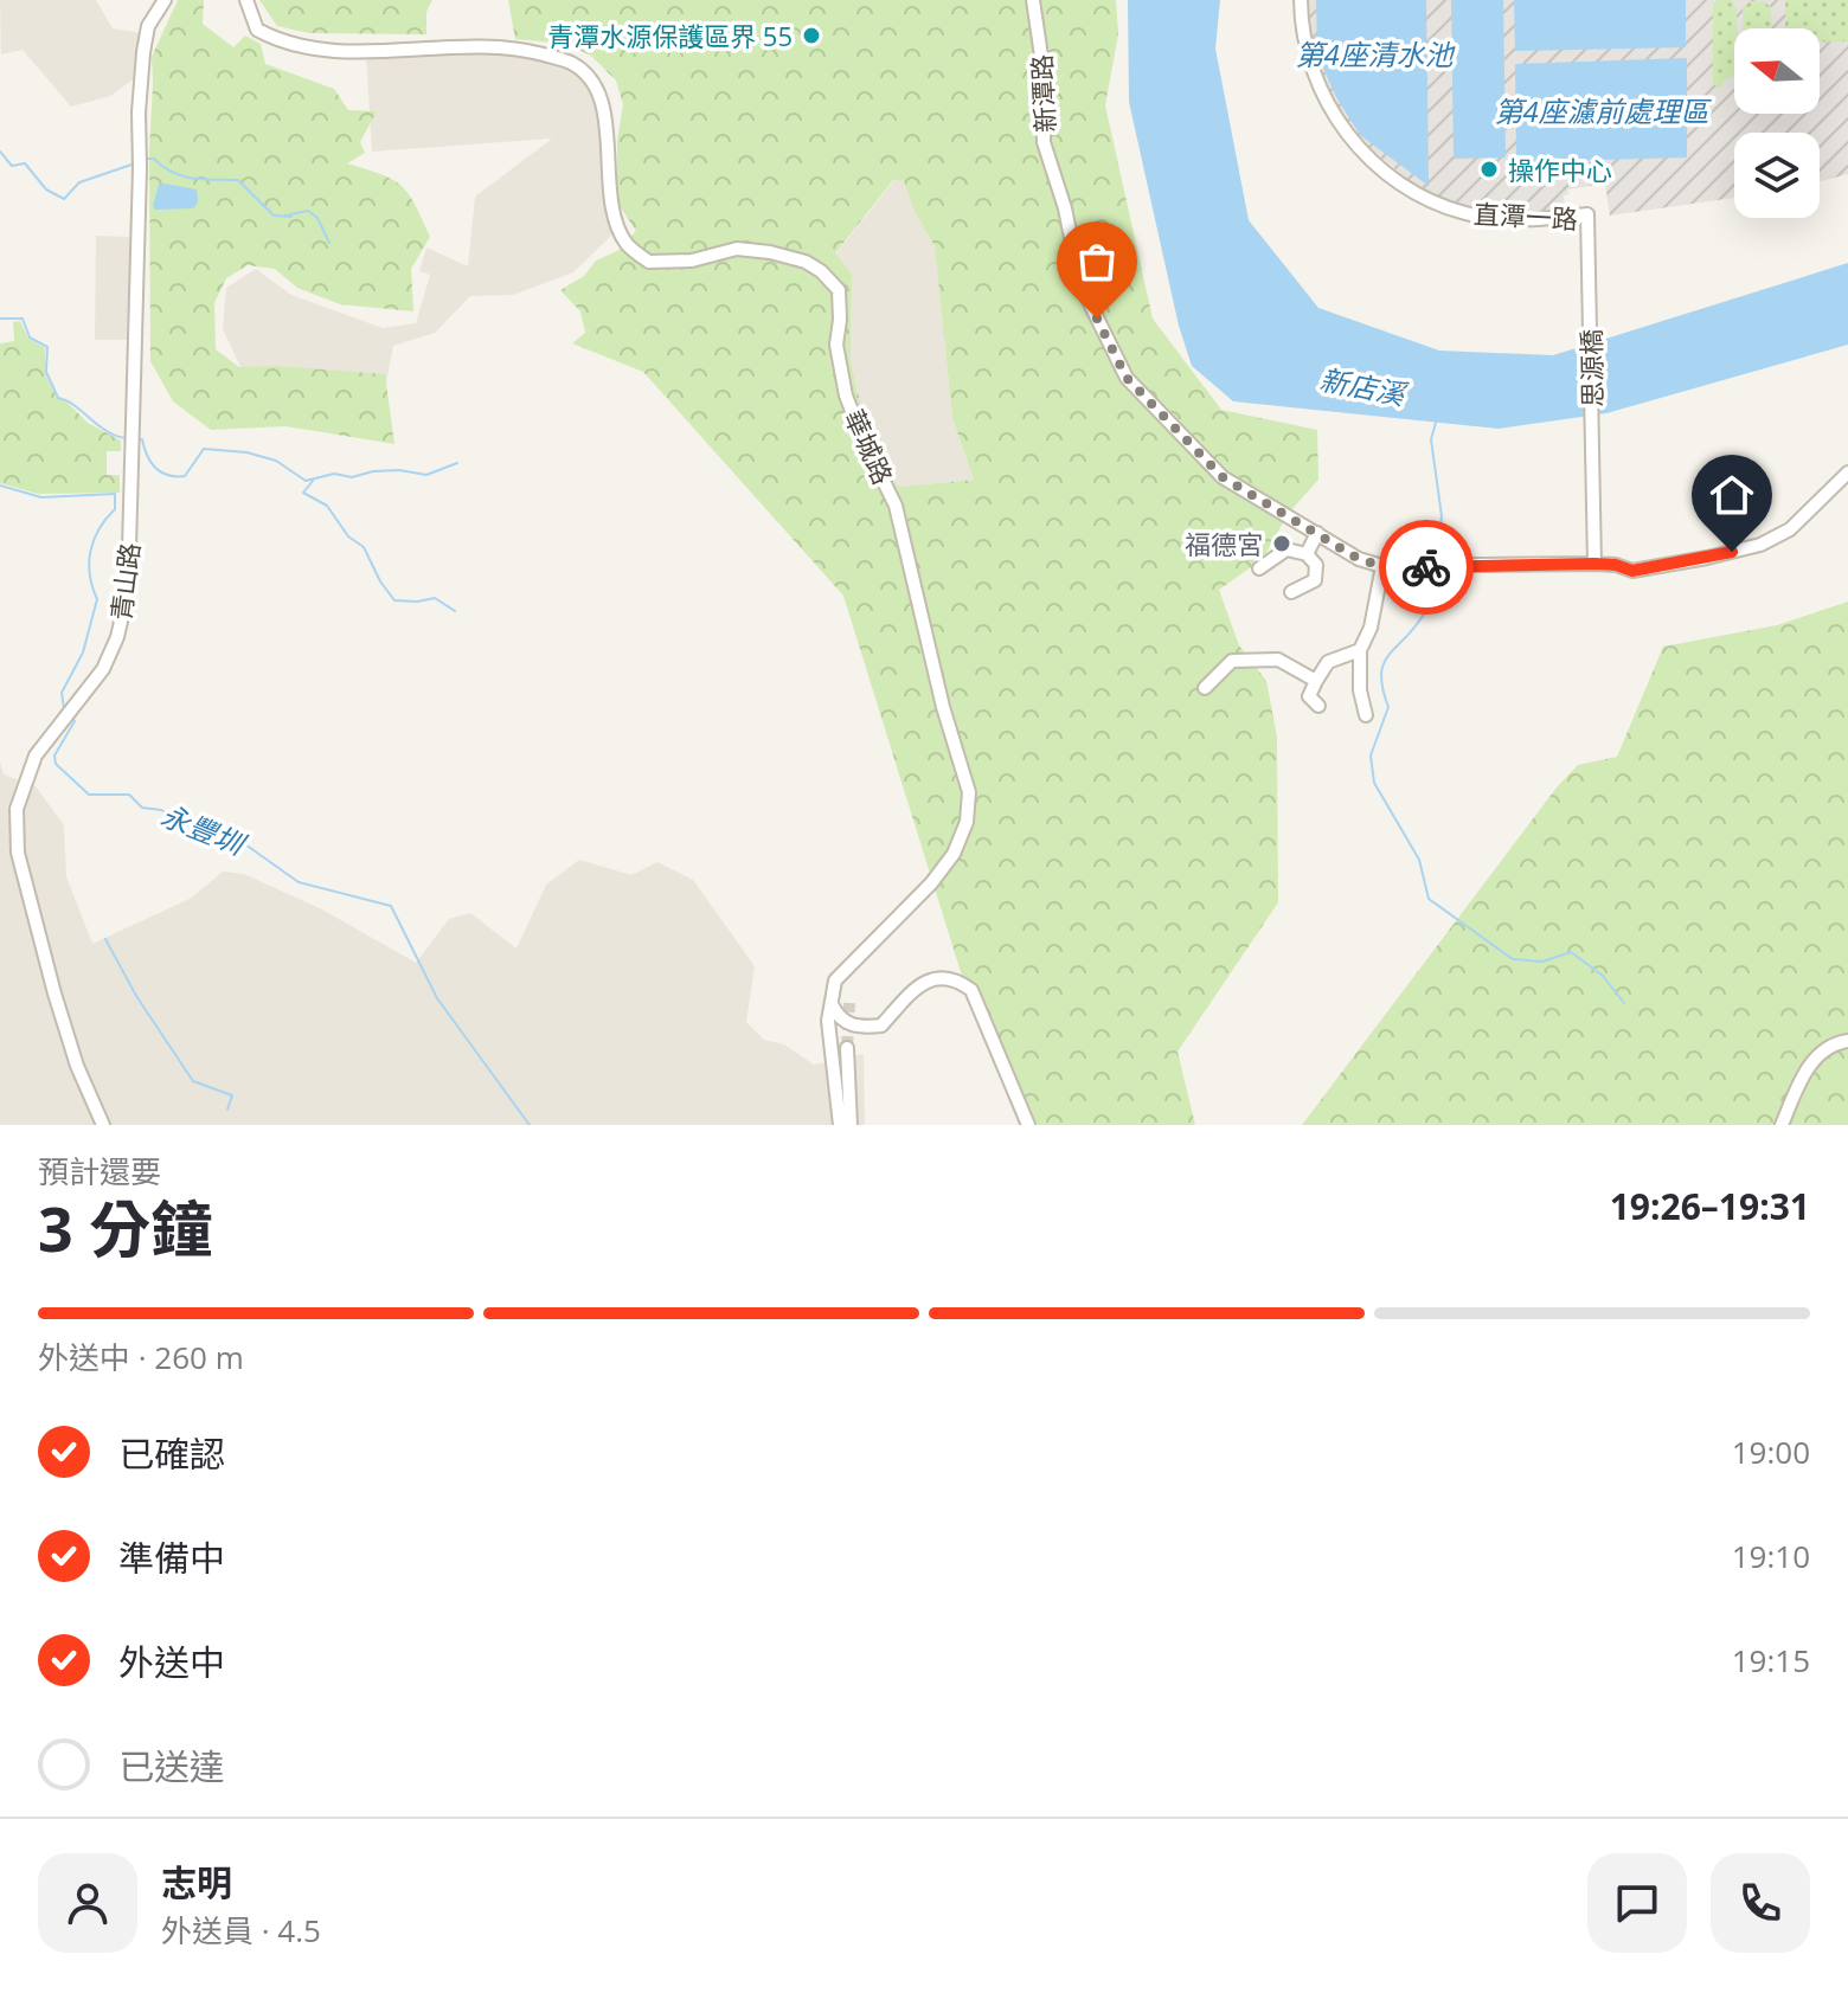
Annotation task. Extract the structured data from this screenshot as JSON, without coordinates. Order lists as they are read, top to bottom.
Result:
{
  "streets": {
    "street": [
      "新潭路",
      "直潭一路",
      "思源橋",
      "華城路",
      "青山路"
    ]
  },
  "crossings": [
    ["新潭路", "思源橋"],
    ["直潭一路", "思源橋"]
  ],
  "water": [
    "第4座清水池",
    "第4座濾前處理區",
    "新店溪",
    "永豐圳"
  ],
  "places": ["青潭水源保護區界 55", "操作中心", "福德宮"],
  "north": "left",
  "page": {
    "heading": ["3 分鐘", "預計還要", "19:26–19:31"],
    "panel": ["志明", "外送員 · 4.5"],
    "bar": "外送中 · 260 m",
    "list": [
      ["已確認", "19:00"],
      ["準備中", "19:10"],
      ["外送中", "19:15"],
      "已送達"
    ]
  }
}
